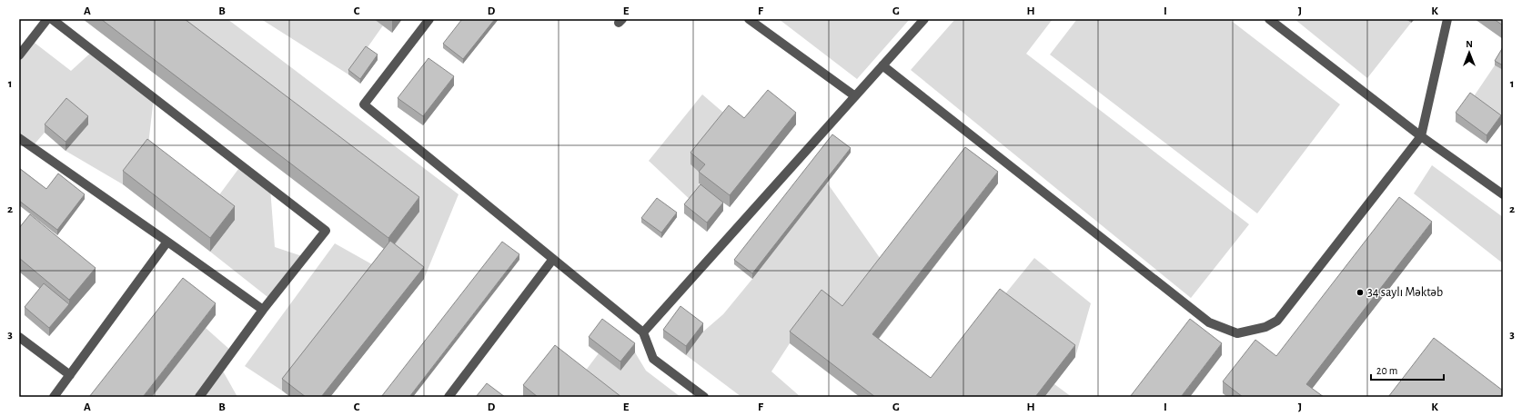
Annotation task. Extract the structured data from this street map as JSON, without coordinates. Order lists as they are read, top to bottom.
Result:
{
  "places": ["34 saylı Məktəb"],
  "scale_bar": "20 m",
  "north": "top",
  "grid": {
    "columns": [
      "A",
      "B",
      "C",
      "D",
      "E",
      "F",
      "G",
      "H",
      "I",
      "J",
      "K"
    ],
    "rows": ["1", "2", "3"]
  }
}
